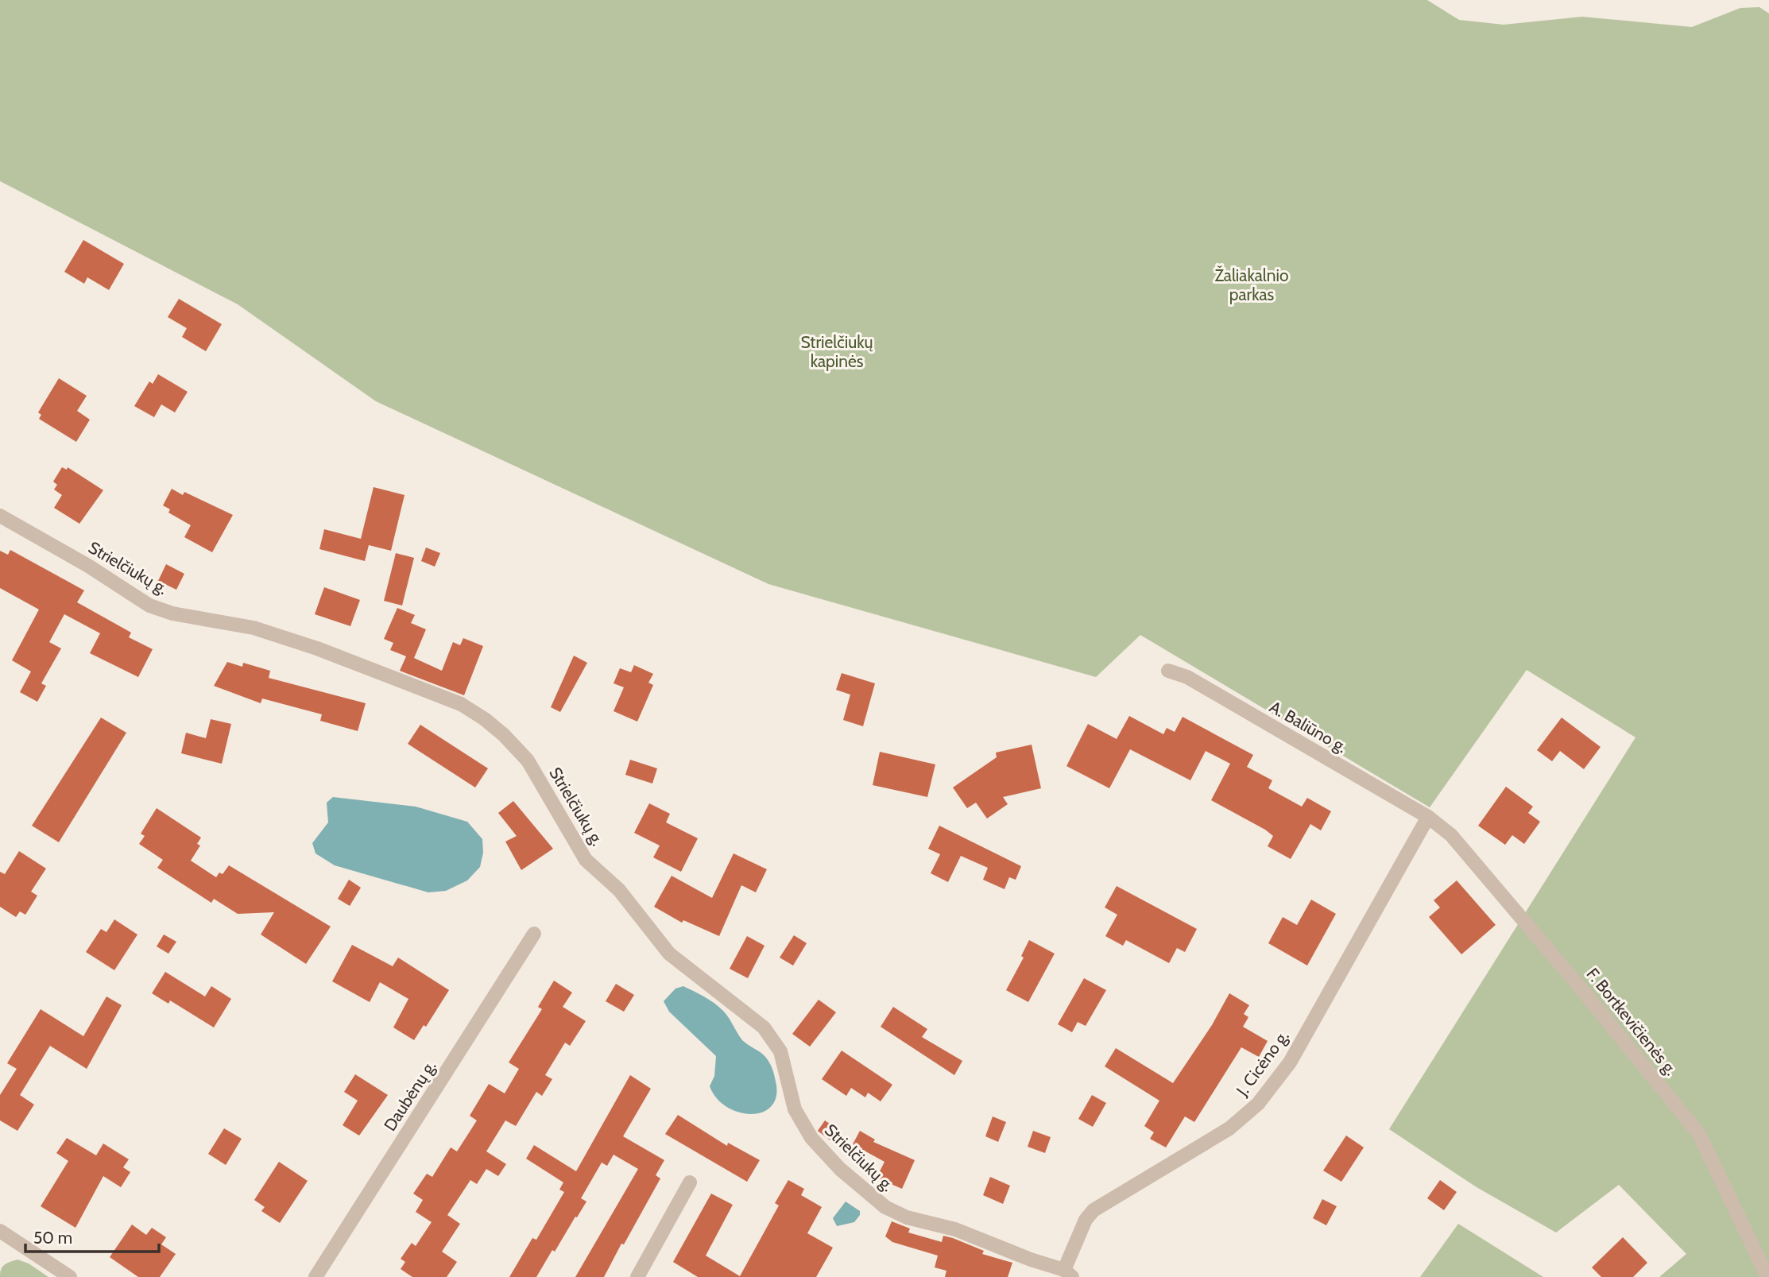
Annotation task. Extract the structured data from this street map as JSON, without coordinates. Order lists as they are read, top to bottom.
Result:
{
  "streets": {
    "street": [
      "Strielčiukų g.",
      "A. Baliūno g.",
      "F. Bortkevičienės g.",
      "J. Cicėno g.",
      "Daubėnų g."
    ]
  },
  "crossings": [
    ["Strielčiukų g.", "J. Cicėno g."],
    ["A. Baliūno g.", "F. Bortkevičienės g."],
    ["A. Baliūno g.", "J. Cicėno g."],
    ["F. Bortkevičienės g.", "J. Cicėno g."]
  ],
  "parks": ["Žaliakalnio parkas", "Strielčiukų kapinės"],
  "scale_bar": "50 m"
}
